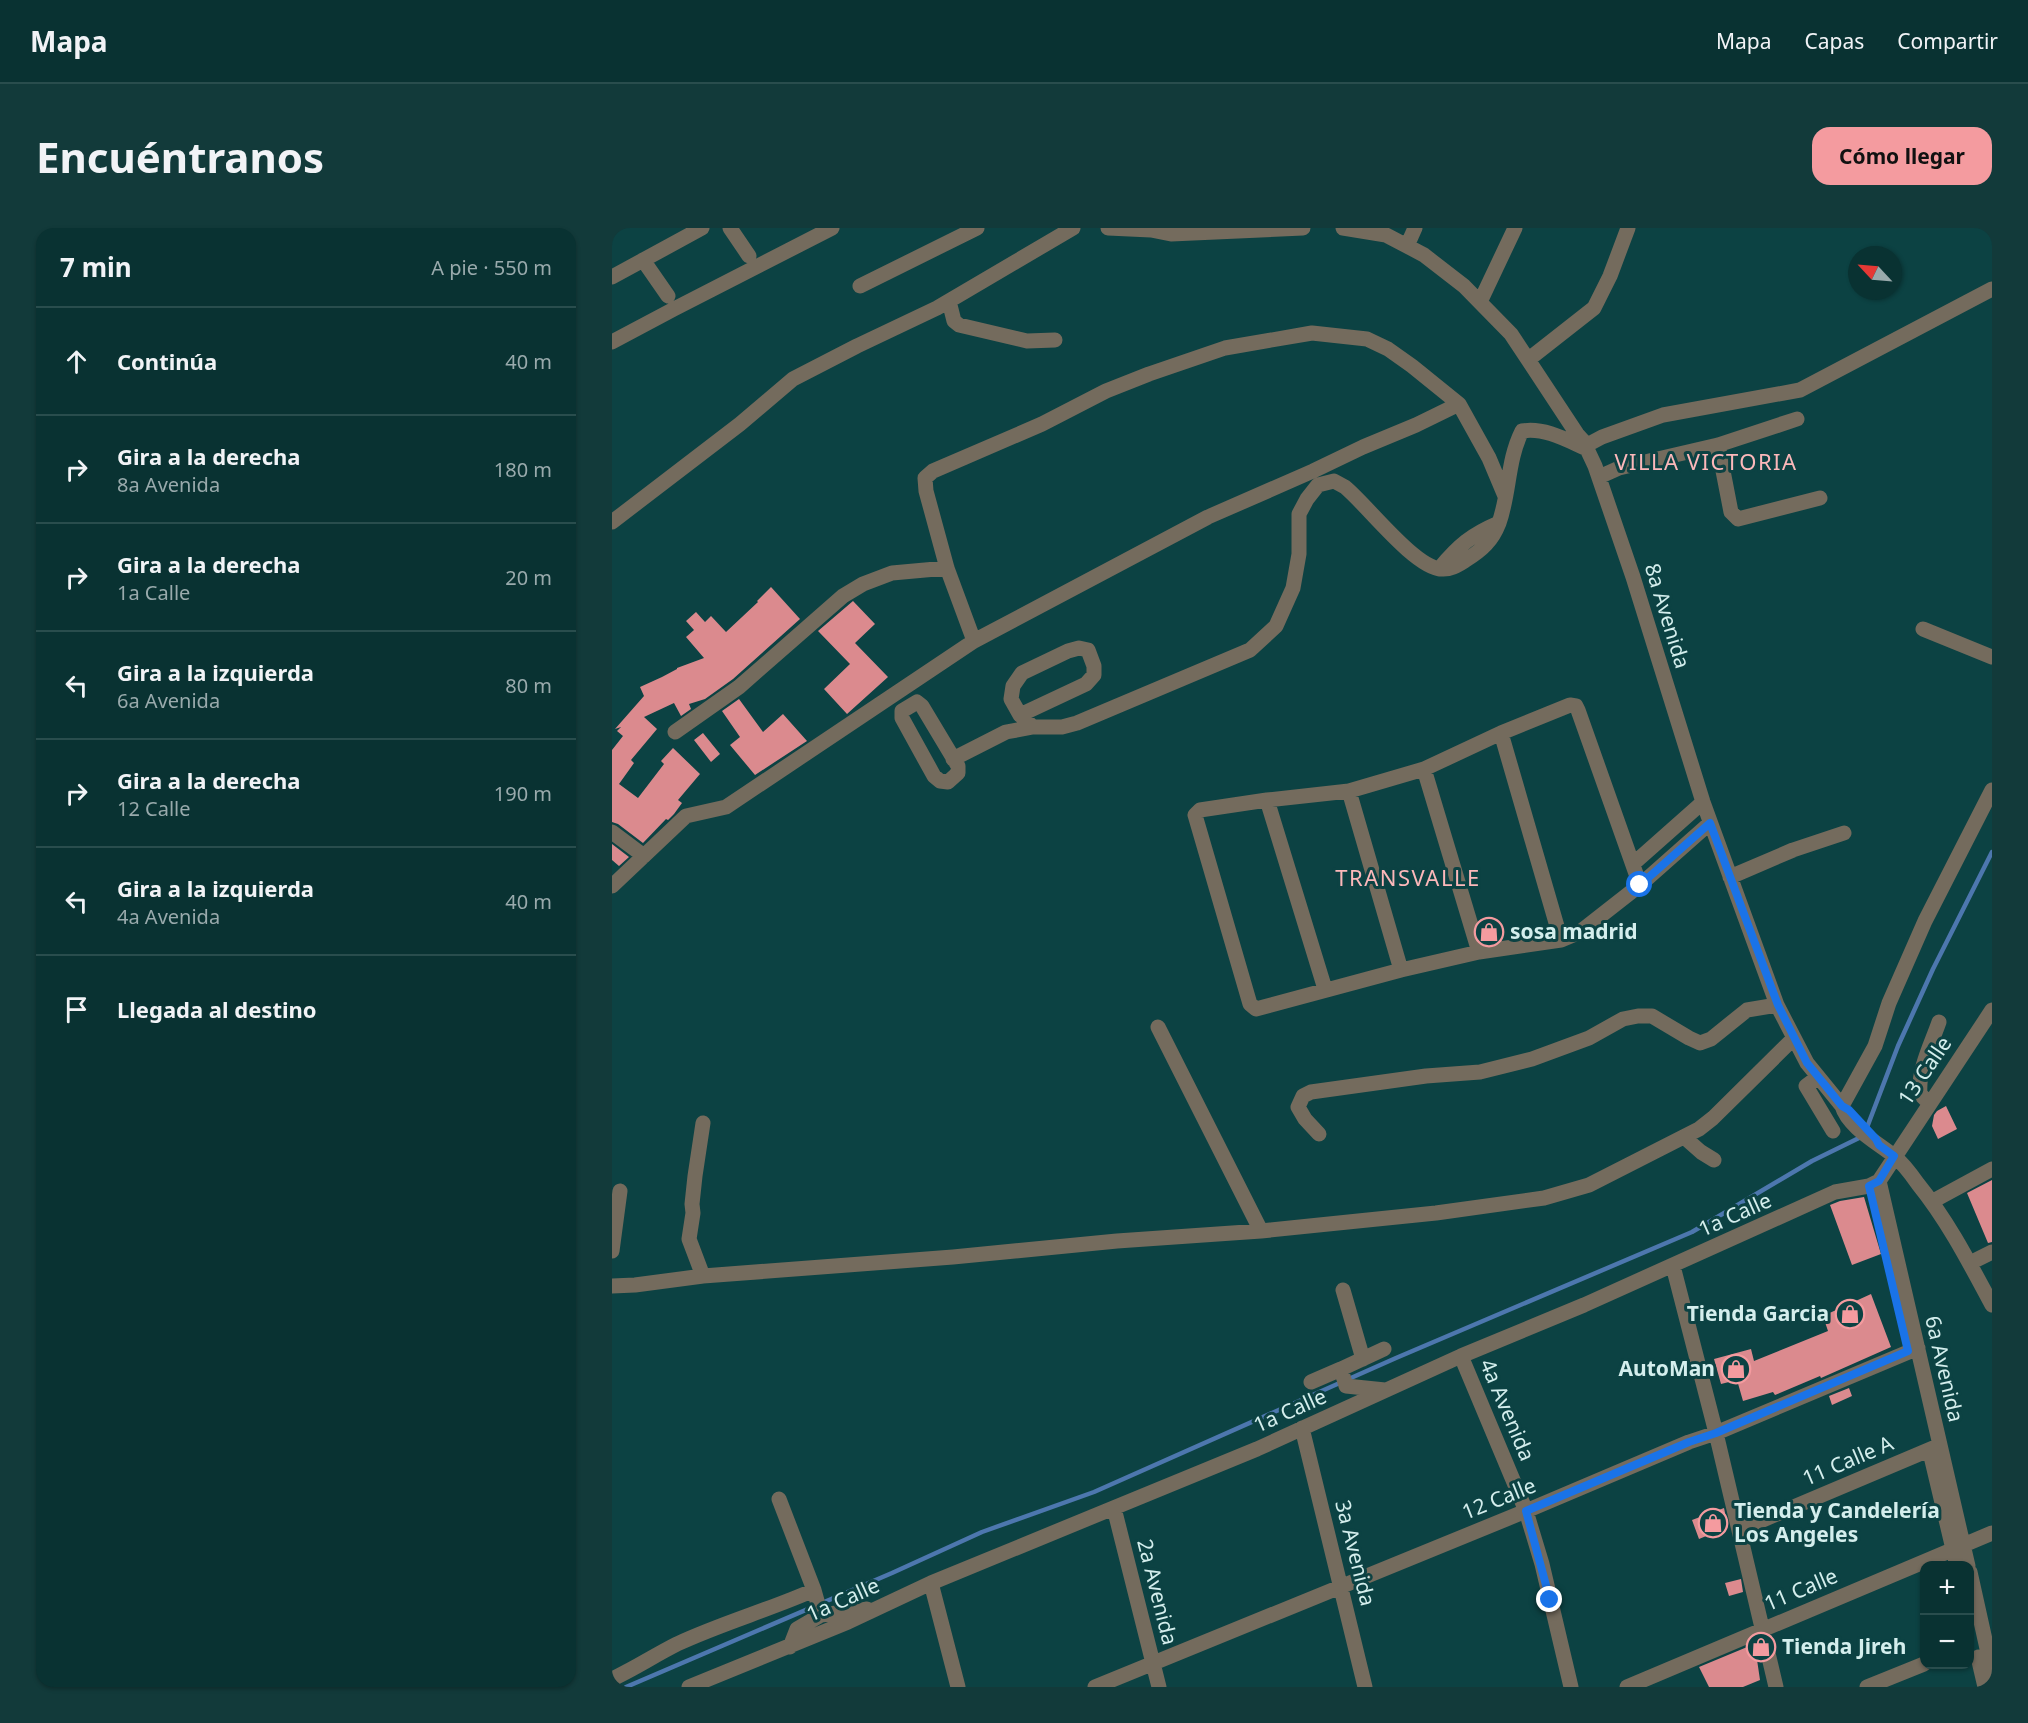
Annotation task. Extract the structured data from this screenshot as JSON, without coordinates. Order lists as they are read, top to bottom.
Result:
{
  "streets": {
    "street": [
      "8a Avenida",
      "13 Calle",
      "1a Calle",
      "6a Avenida",
      "4a Avenida",
      "11 Calle A",
      "12 Calle",
      "3a Avenida",
      "11 Calle",
      "2a Avenida"
    ]
  },
  "crossings": [
    ["8a Avenida", "13 Calle"],
    ["1a Calle", "6a Avenida"],
    ["1a Calle", "4a Avenida"],
    ["1a Calle", "3a Avenida"],
    ["1a Calle", "2a Avenida"],
    ["6a Avenida", "11 Calle A"],
    ["6a Avenida", "12 Calle"],
    ["6a Avenida", "11 Calle"],
    ["4a Avenida", "12 Calle"],
    ["12 Calle", "3a Avenida"],
    ["12 Calle", "2a Avenida"]
  ],
  "districts": ["VILLA VICTORIA", "TRANSVALLE"],
  "places": {
    "shop": [
      "sosa madrid",
      "Tienda Garcia",
      "AutoMan",
      "Tienda y Candelería Los Angeles",
      "Tienda Jireh"
    ]
  },
  "north": "top left",
  "page": {
    "header": "Mapa",
    "nav": ["Mapa", "Capas", "Compartir"],
    "buttons": "Cómo llegar",
    "title": "Encuéntranos",
    "heading": ["7 min", "A pie · 550 m"],
    "list": [
      ["Continúa", "40 m"],
      ["Gira a la derecha", "8a Avenida", "180 m"],
      ["Gira a la derecha", "1a Calle", "20 m"],
      ["Gira a la izquierda", "6a Avenida", "80 m"],
      ["Gira a la derecha", "12 Calle", "190 m"],
      ["Gira a la izquierda", "4a Avenida", "40 m"],
      "Llegada al destino"
    ],
    "map_buttons": ["+", "−"]
  }
}
